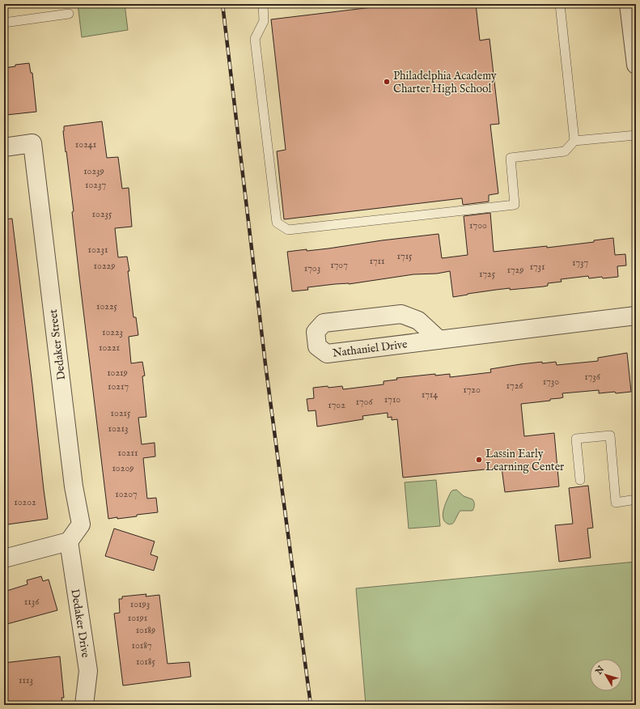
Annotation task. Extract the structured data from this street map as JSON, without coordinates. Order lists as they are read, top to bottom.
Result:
{
  "streets": {
    "street": ["Dedaker Street", "Nathaniel Drive", "Dedaker Drive"]
  },
  "crossings": [
    ["Dedaker Street", "Dedaker Drive"]
  ],
  "places": ["Philadelphia Academy Charter High School", "Lassin Early Learning Center"],
  "house_numbers": [
    "10241",
    "10239",
    "10237",
    "10235",
    "1700",
    "10231",
    "1715",
    "1711",
    "1737",
    "1707",
    "10229",
    "1731",
    "1703",
    "1729",
    "1725",
    "10225",
    "10223",
    "10221",
    "10219",
    "1736",
    "1730",
    "1726",
    "10217",
    "1720",
    "1714",
    "1710",
    "1706",
    "1702",
    "10215",
    "10213",
    "10211",
    "10209",
    "10207",
    "10202",
    "1136",
    "10193",
    "10191",
    "10189",
    "10187",
    "10185",
    "1113"
  ],
  "north": "top left"
}
